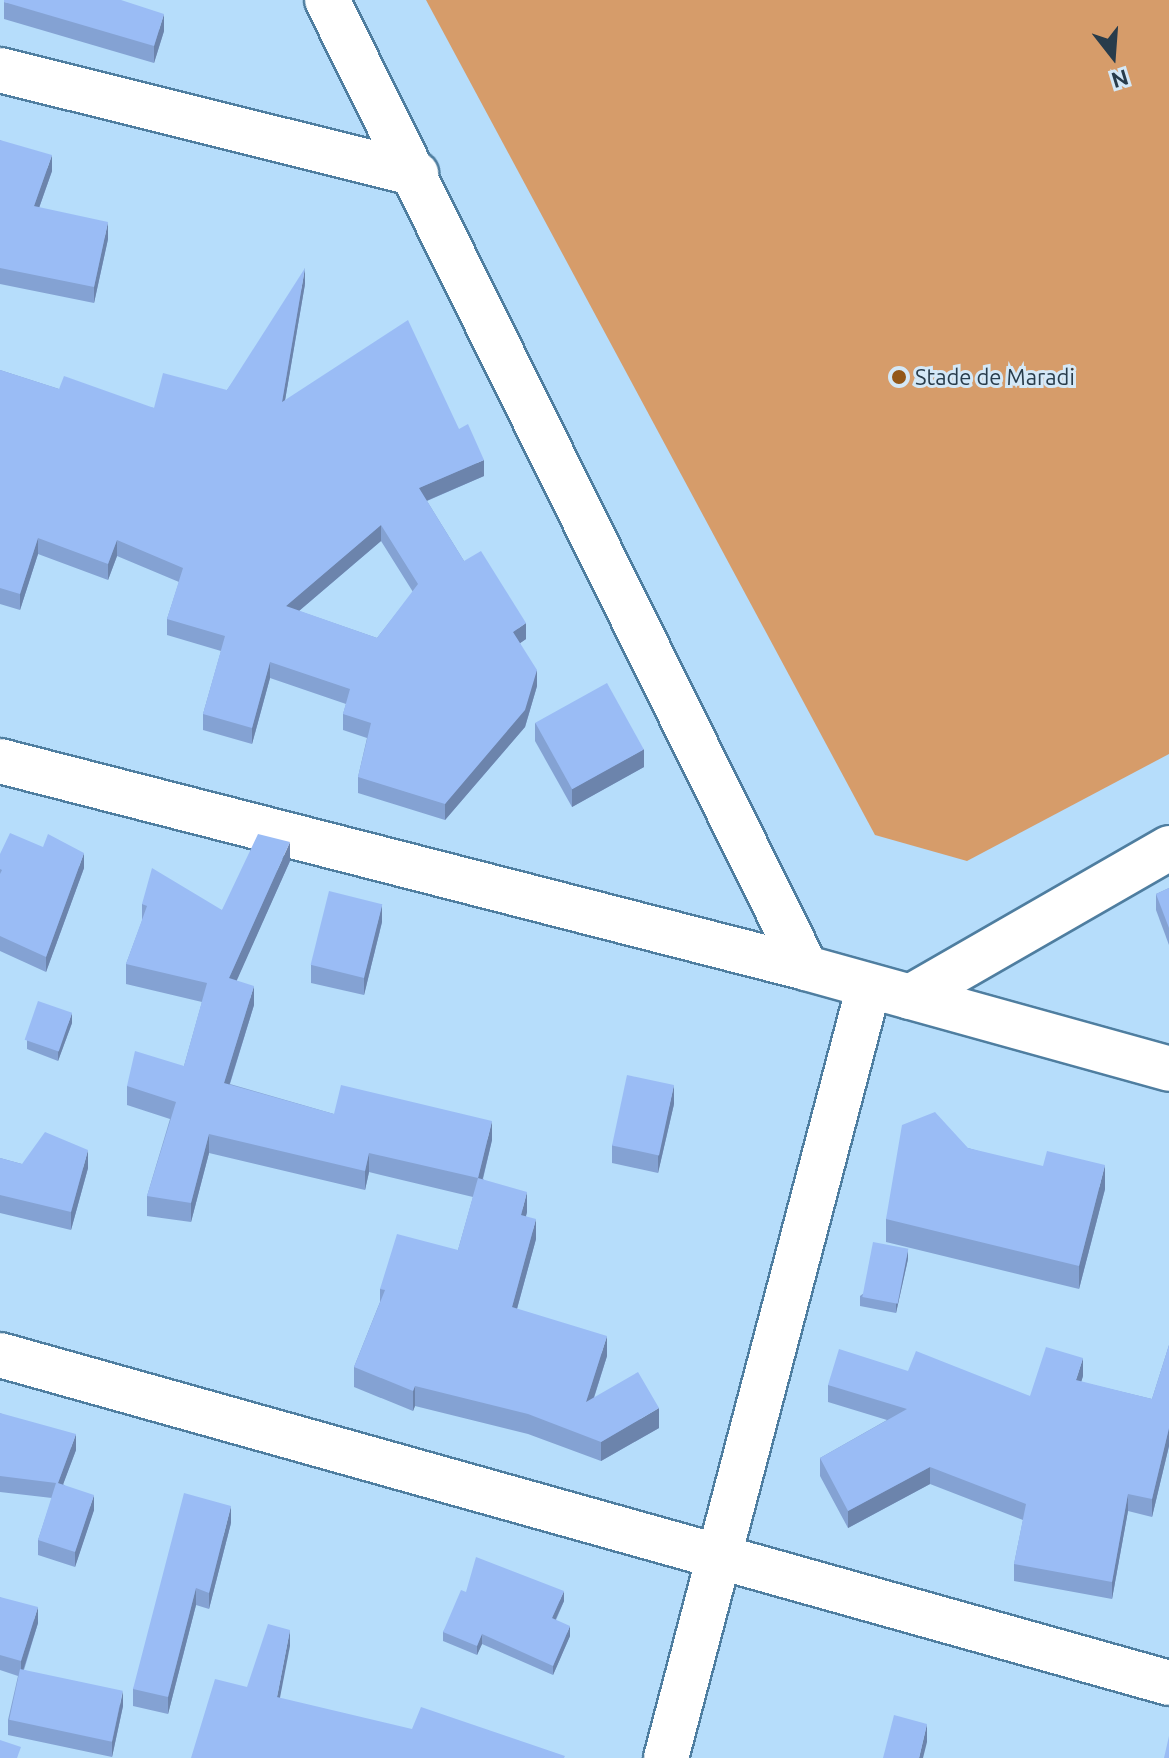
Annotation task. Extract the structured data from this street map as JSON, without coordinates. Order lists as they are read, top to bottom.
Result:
{
  "places": ["Stade de Maradi"],
  "north": "bottom"
}
